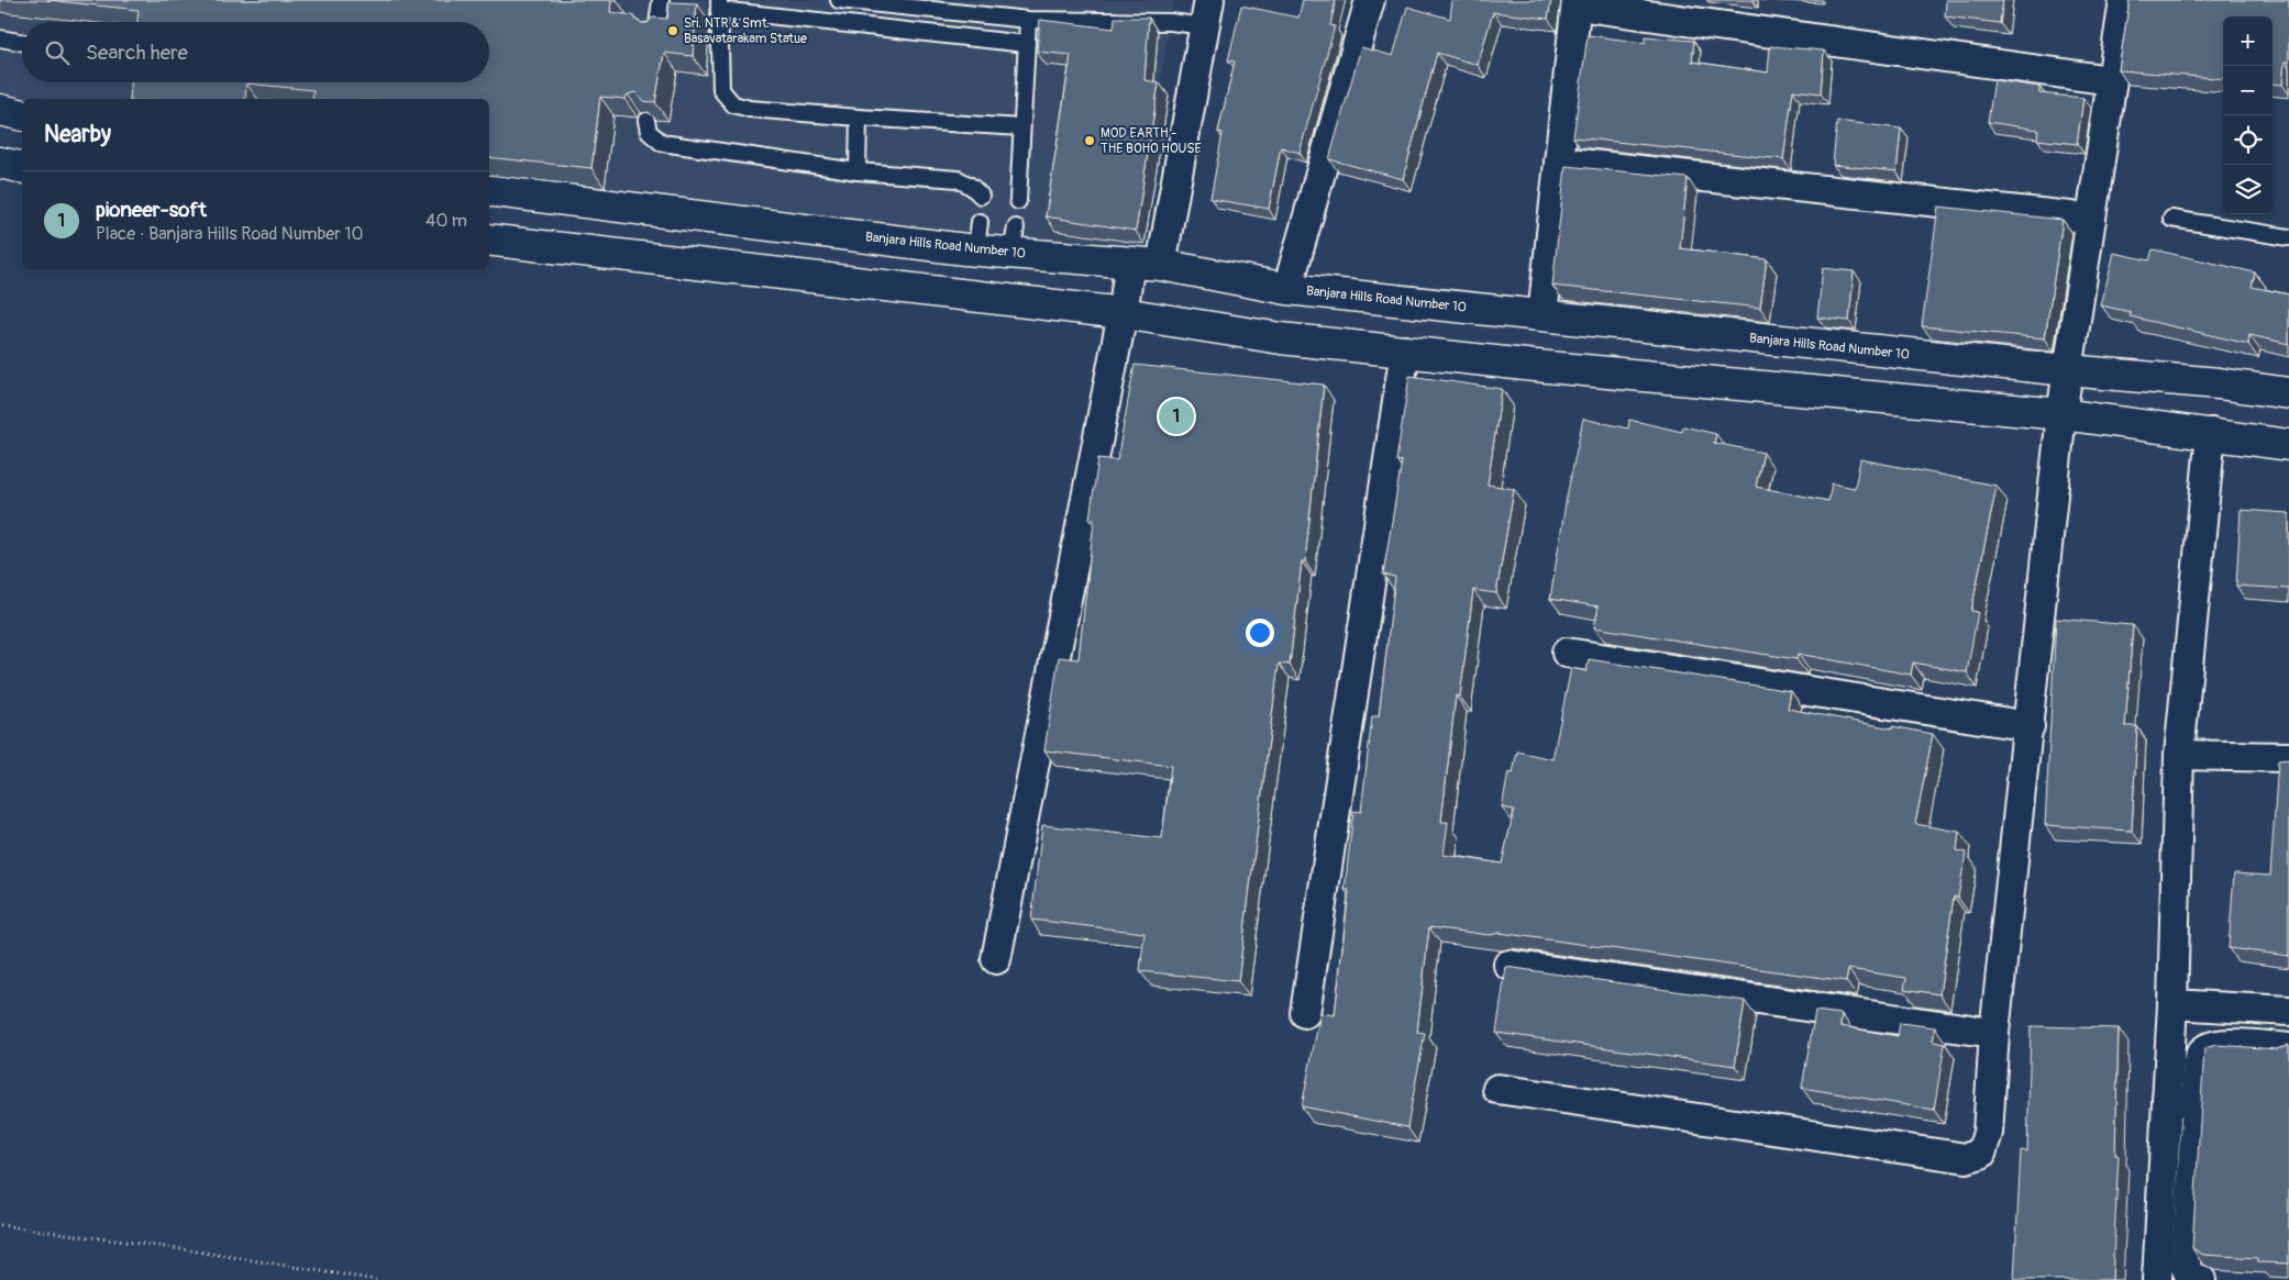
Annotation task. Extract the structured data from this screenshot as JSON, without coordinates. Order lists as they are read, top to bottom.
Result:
{
  "streets": {
    "main road": ["Banjara Hills Road Number 10"]
  },
  "places": ["Sri. NTR & Smt. Basavatarakam Statue", "MOD EARTH - THE BOHO HOUSE"],
  "page": {
    "map_buttons": ["+", "−"],
    "search": "Search here",
    "heading": "Nearby",
    "list": [
      {
        "mark": "1",
        "name": "pioneer-soft",
        "note": "Place · Banjara Hills Road Number 10",
        "value": "40 m"
      }
    ],
    "pins": "1"
  }
}
